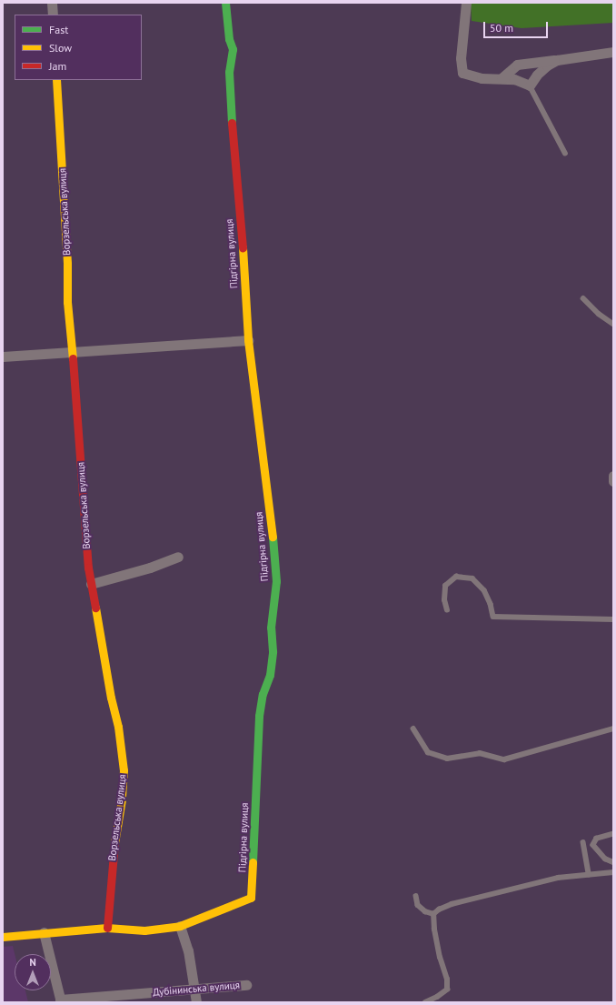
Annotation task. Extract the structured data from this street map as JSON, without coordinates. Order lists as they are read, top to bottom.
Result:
{
  "streets": {
    "street": ["Ворзельська вулиця", "Підгірна вулиця", "Дубінинська вулиця"]
  },
  "crossings": [
    ["Ворзельська вулиця", "Підгірна вулиця"]
  ],
  "legend": ["Fast", "Slow", "Jam"],
  "scale_bar": "50 m",
  "north": "top"
}
